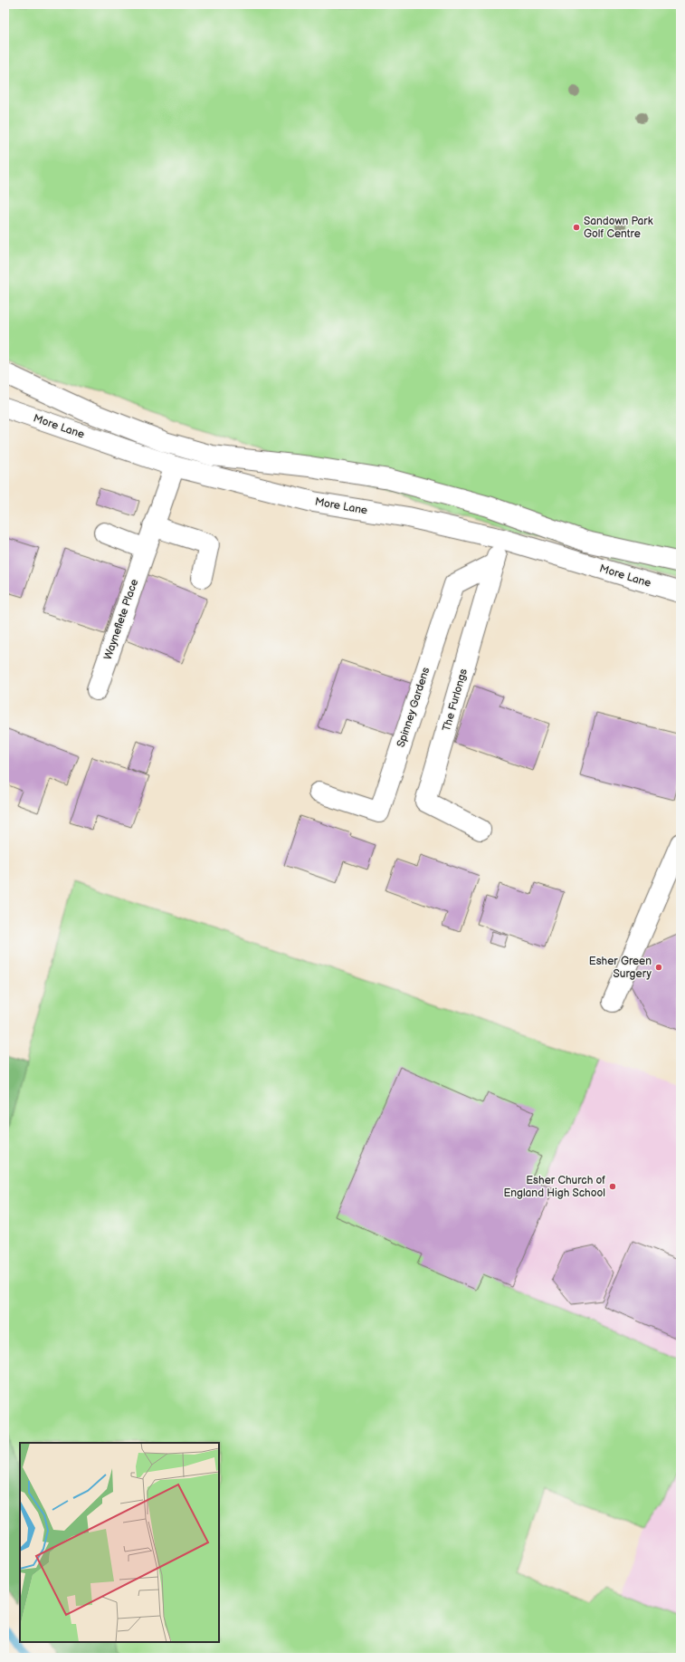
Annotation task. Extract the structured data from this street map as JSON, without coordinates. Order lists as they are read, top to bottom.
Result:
{
  "streets": {
    "street": [
      "More Lane",
      "Wayneflete Place",
      "The Furlongs",
      "Spinney Gardens"
    ]
  },
  "crossings": [
    ["More Lane", "Wayneflete Place"],
    ["More Lane", "The Furlongs"],
    ["The Furlongs", "Spinney Gardens"]
  ],
  "places": ["Sandown Park Golf Centre", "Esher Green Surgery", "Esher Church of England High School"]
}
